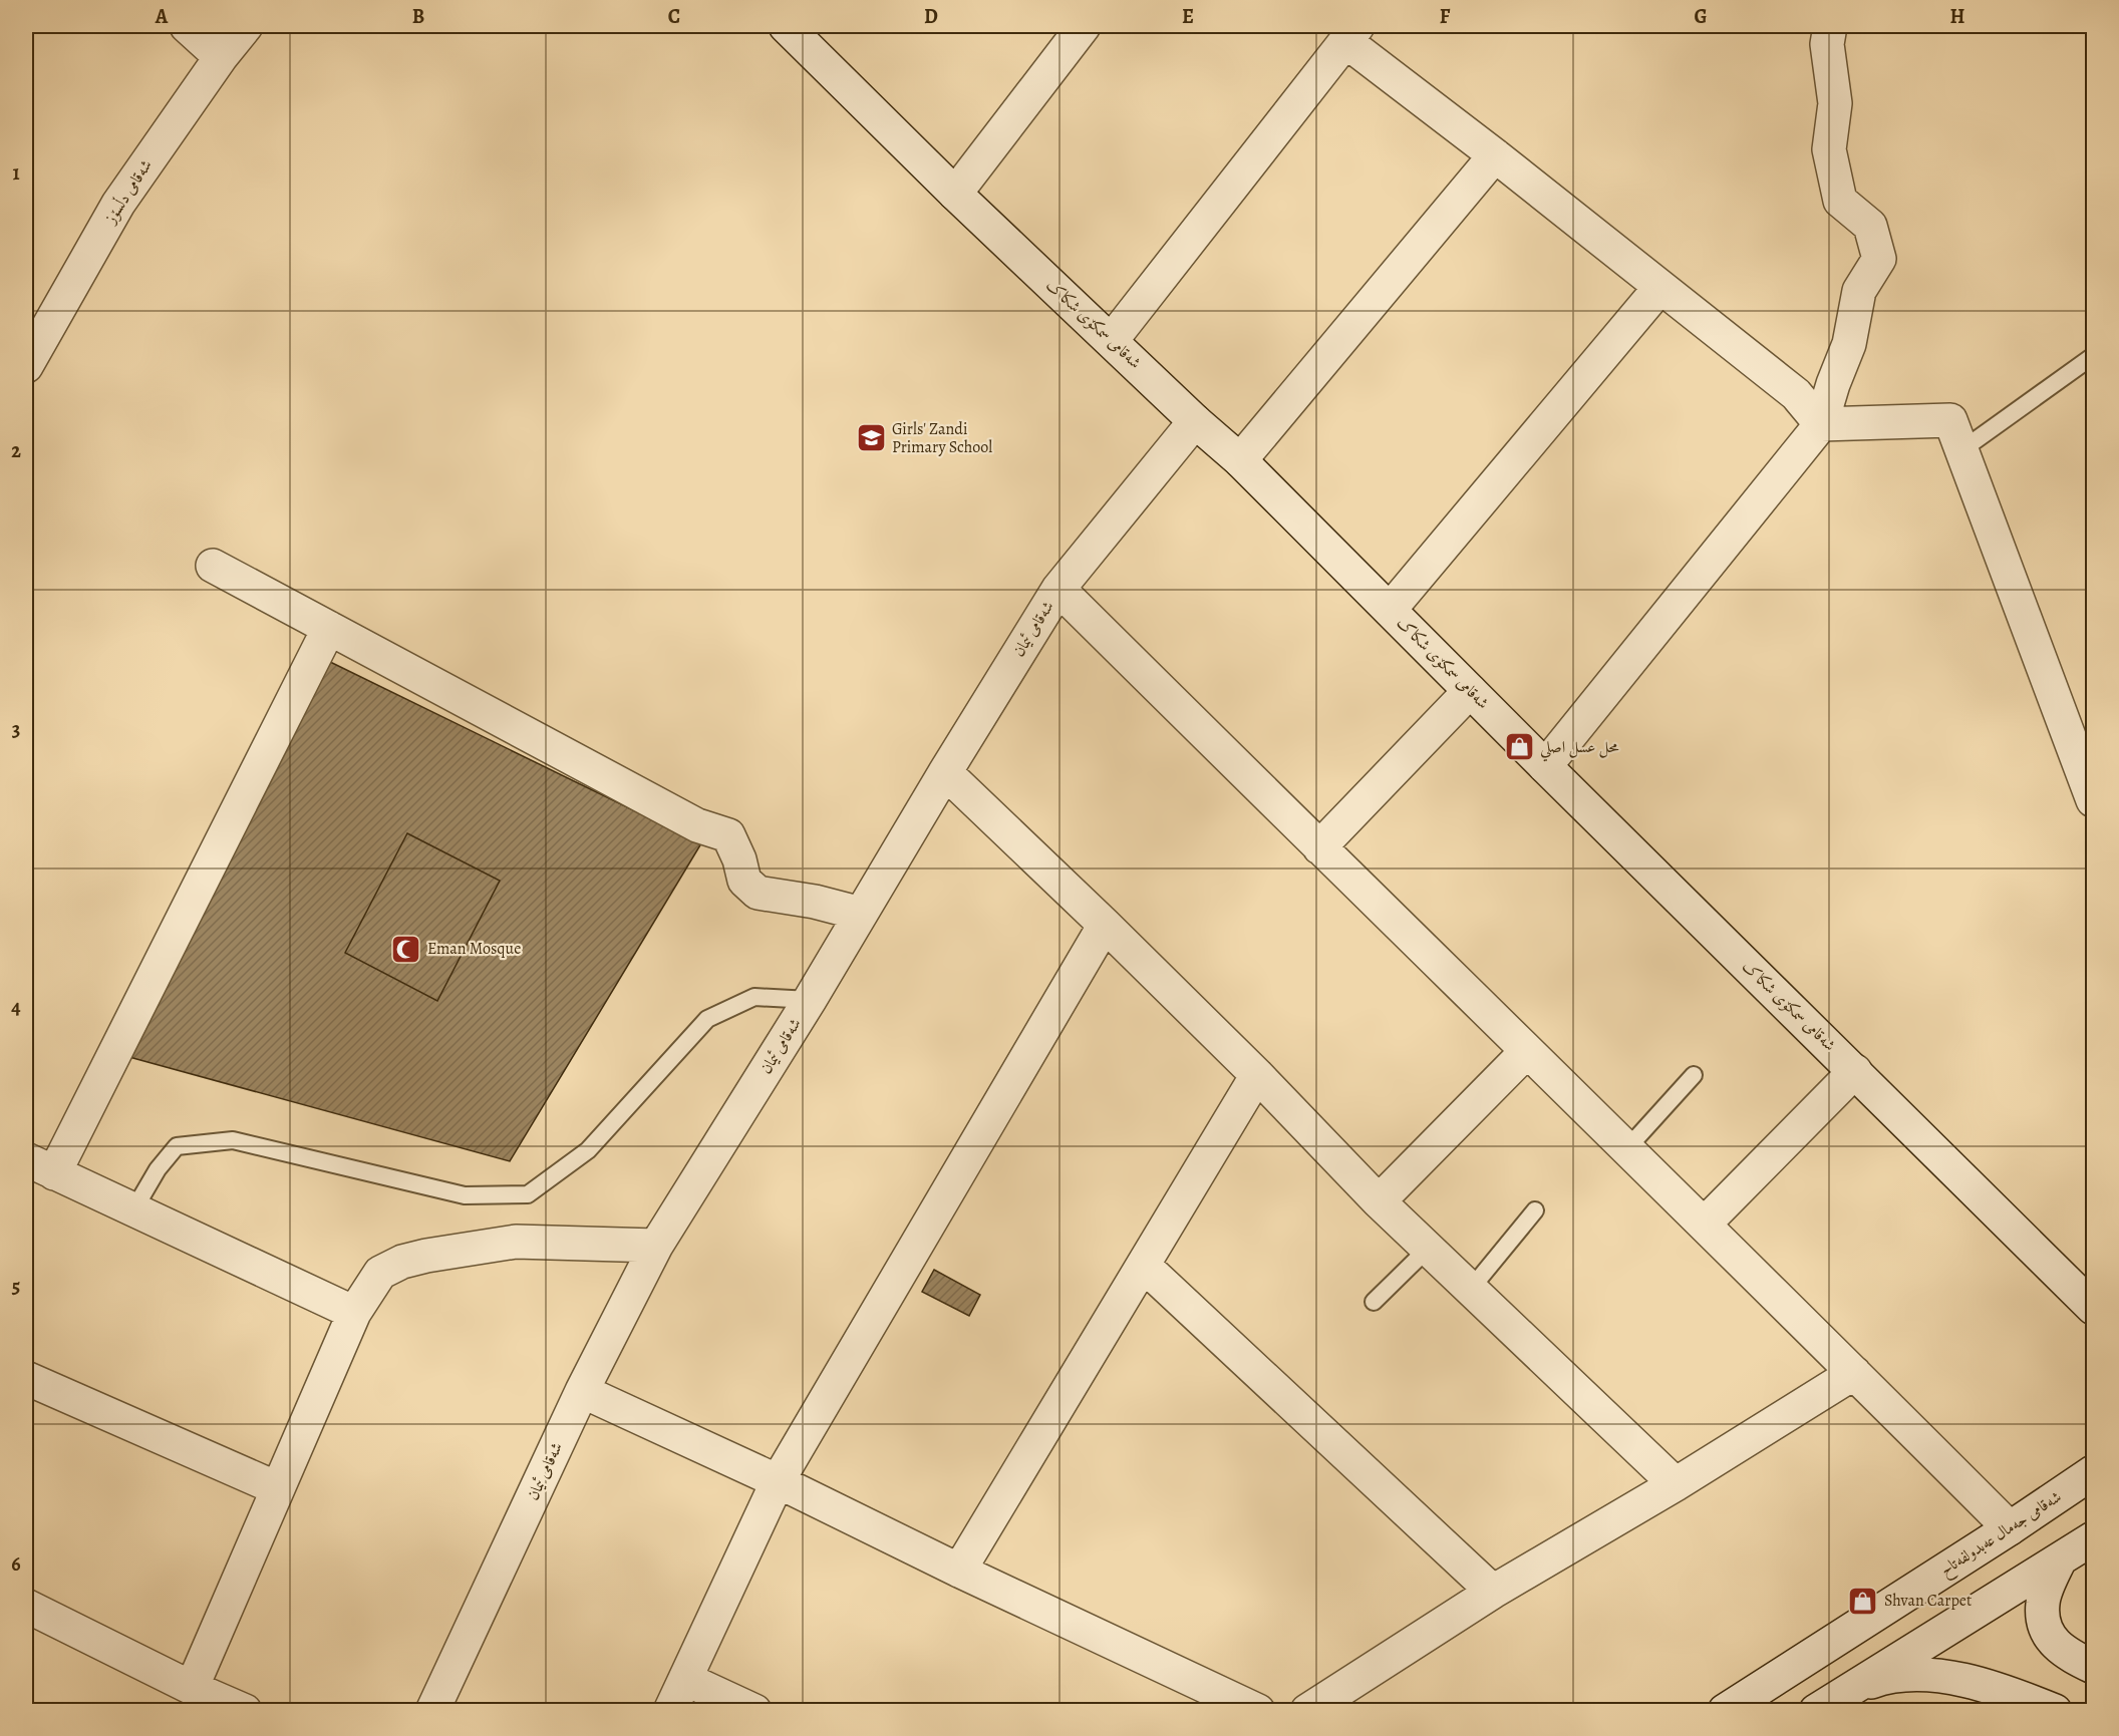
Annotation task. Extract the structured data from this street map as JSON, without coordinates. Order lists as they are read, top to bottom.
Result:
{
  "streets": {
    "street": [
      "شەقامی دڵسۆز",
      "شەقامی سمکۆی شکاک",
      "شەقامی ئیمان",
      "شەقامی جەمال عەبدولفەتاح"
    ]
  },
  "crossings": [
    ["شەقامی سمکۆی شکاک", "شەقامی ئیمان"]
  ],
  "places": {
    "school or university": ["Girls' Zandi Primary School"],
    "shop": ["محل عسل اصلي", "Shvan Carpet"],
    "mosque": ["Eman Mosque"]
  },
  "grid": {
    "columns": [
      "A",
      "B",
      "C",
      "D",
      "E",
      "F",
      "G",
      "H"
    ],
    "rows": [
      "1",
      "2",
      "3",
      "4",
      "5",
      "6"
    ]
  }
}
